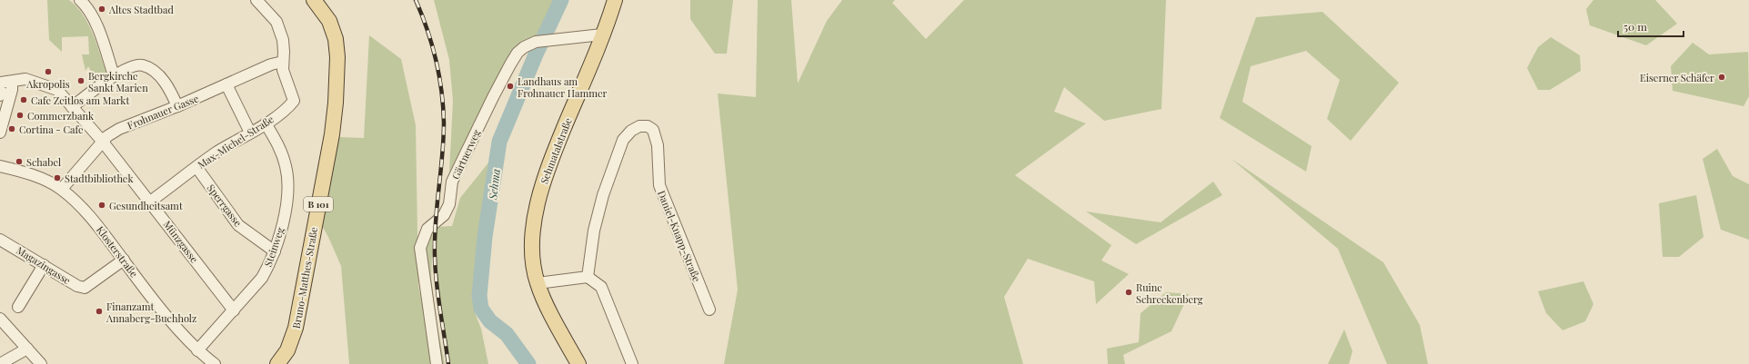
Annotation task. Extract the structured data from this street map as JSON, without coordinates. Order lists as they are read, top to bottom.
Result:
{
  "streets": {
    "main road": ["Sehmatalstraße", "B 101", "Bruno-Matthes-Straße"],
    "street": [
      "Frohnauer Gasse",
      "Max-Michel-Straße",
      "Gärtnerweg",
      "Sperrgasse",
      "Daniel-Knapp-Straße",
      "Münzgasse",
      "Steinweg",
      "Klosterstraße",
      "Magazingasse"
    ]
  },
  "crossings": [
    ["Frohnauer Gasse", "Max-Michel-Straße"],
    ["Frohnauer Gasse", "Münzgasse"],
    ["Frohnauer Gasse", "Klosterstraße"],
    ["Max-Michel-Straße", "Sperrgasse"],
    ["Max-Michel-Straße", "Münzgasse"],
    ["Max-Michel-Straße", "Steinweg"],
    ["Sehmatalstraße", "Gärtnerweg"],
    ["Sperrgasse", "Steinweg"],
    ["Münzgasse", "Steinweg"],
    ["Steinweg", "Klosterstraße"],
    ["Klosterstraße", "Magazingasse"]
  ],
  "water": ["Sehma"],
  "places": [
    "Altes Stadtbad",
    "Akropolis",
    "Eiserner Schäfer",
    "Bergkirche Sankt Marien",
    "Landhaus am Frohnauer Hammer",
    "Cafe Zeitlos am Markt",
    "Commerzbank",
    "Cortina - Cafe",
    "Schabel",
    "Stadtbibliothek",
    "Gesundheitsamt",
    "Ruine Schreckenberg",
    "Finanzamt Annaberg-Buchholz"
  ],
  "scale_bar": "50 m"
}
